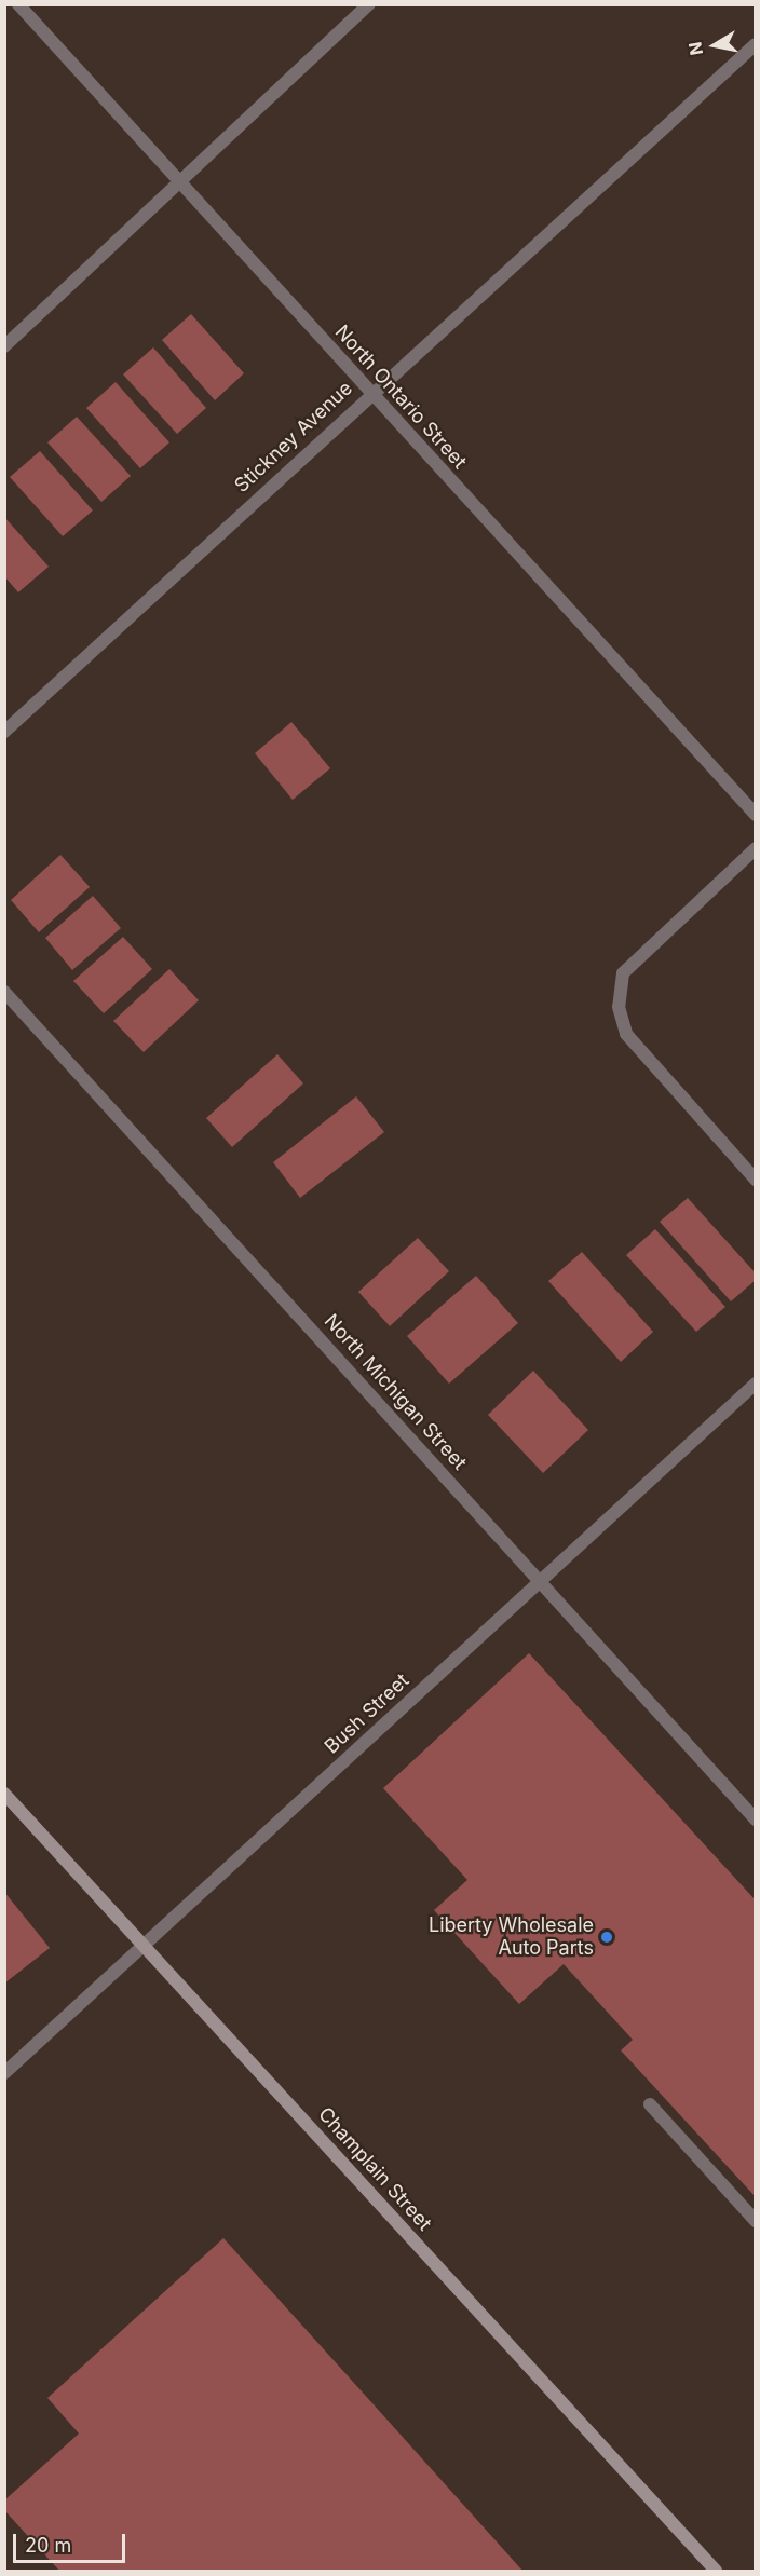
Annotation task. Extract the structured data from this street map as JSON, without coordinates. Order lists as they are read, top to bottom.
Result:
{
  "streets": {
    "main road": ["Champlain Street"],
    "street": [
      "North Ontario Street",
      "Stickney Avenue",
      "North Michigan Street",
      "Bush Street"
    ]
  },
  "crossings": [
    ["North Ontario Street", "Stickney Avenue"],
    ["North Michigan Street", "Bush Street"],
    ["Bush Street", "Champlain Street"]
  ],
  "places": ["Liberty Wholesale Auto Parts"],
  "scale_bar": "20 m",
  "north": "left"
}
